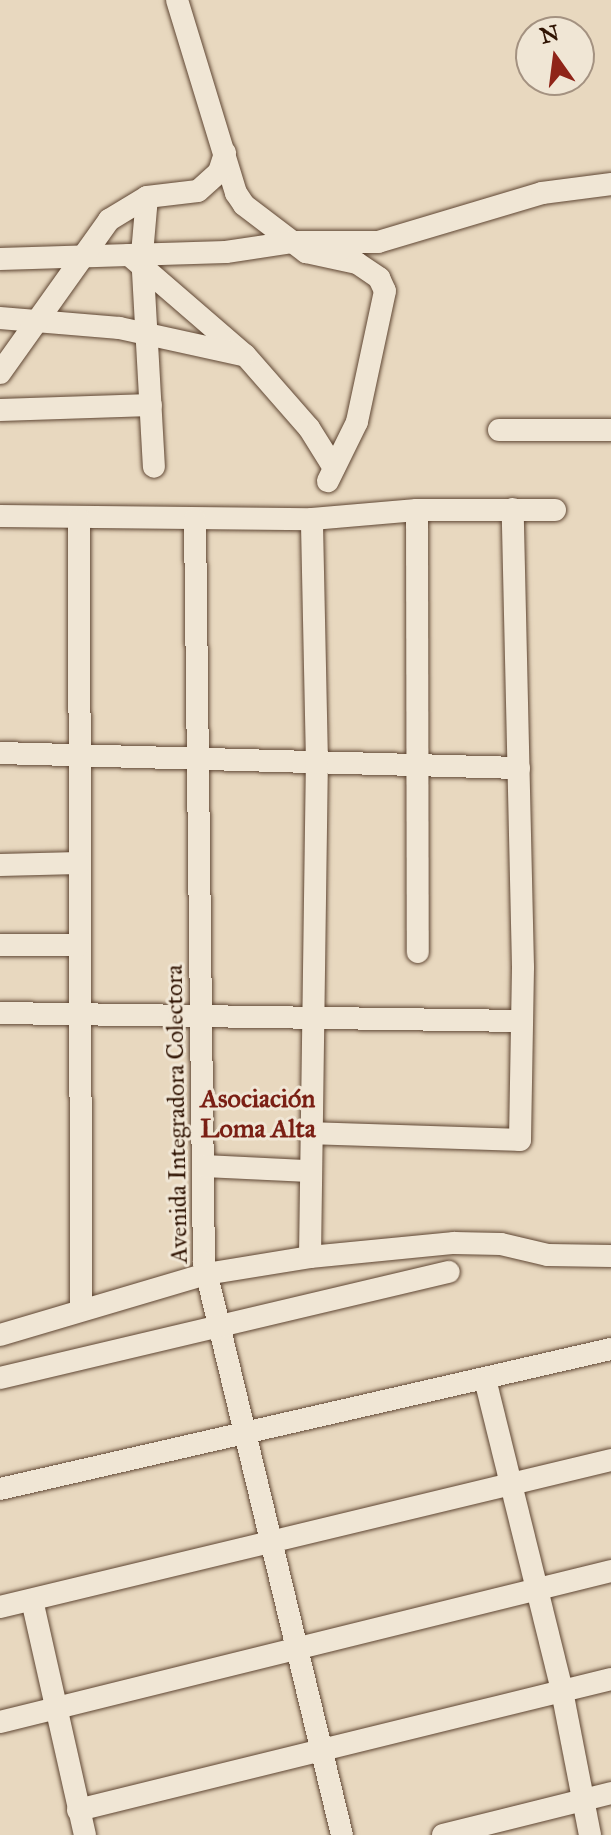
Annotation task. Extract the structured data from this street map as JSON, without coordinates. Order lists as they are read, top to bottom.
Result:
{
  "streets": {
    "street": ["Avenida Integradora Colectora"]
  },
  "districts": ["Asociación Loma Alta"],
  "north": "top"
}
